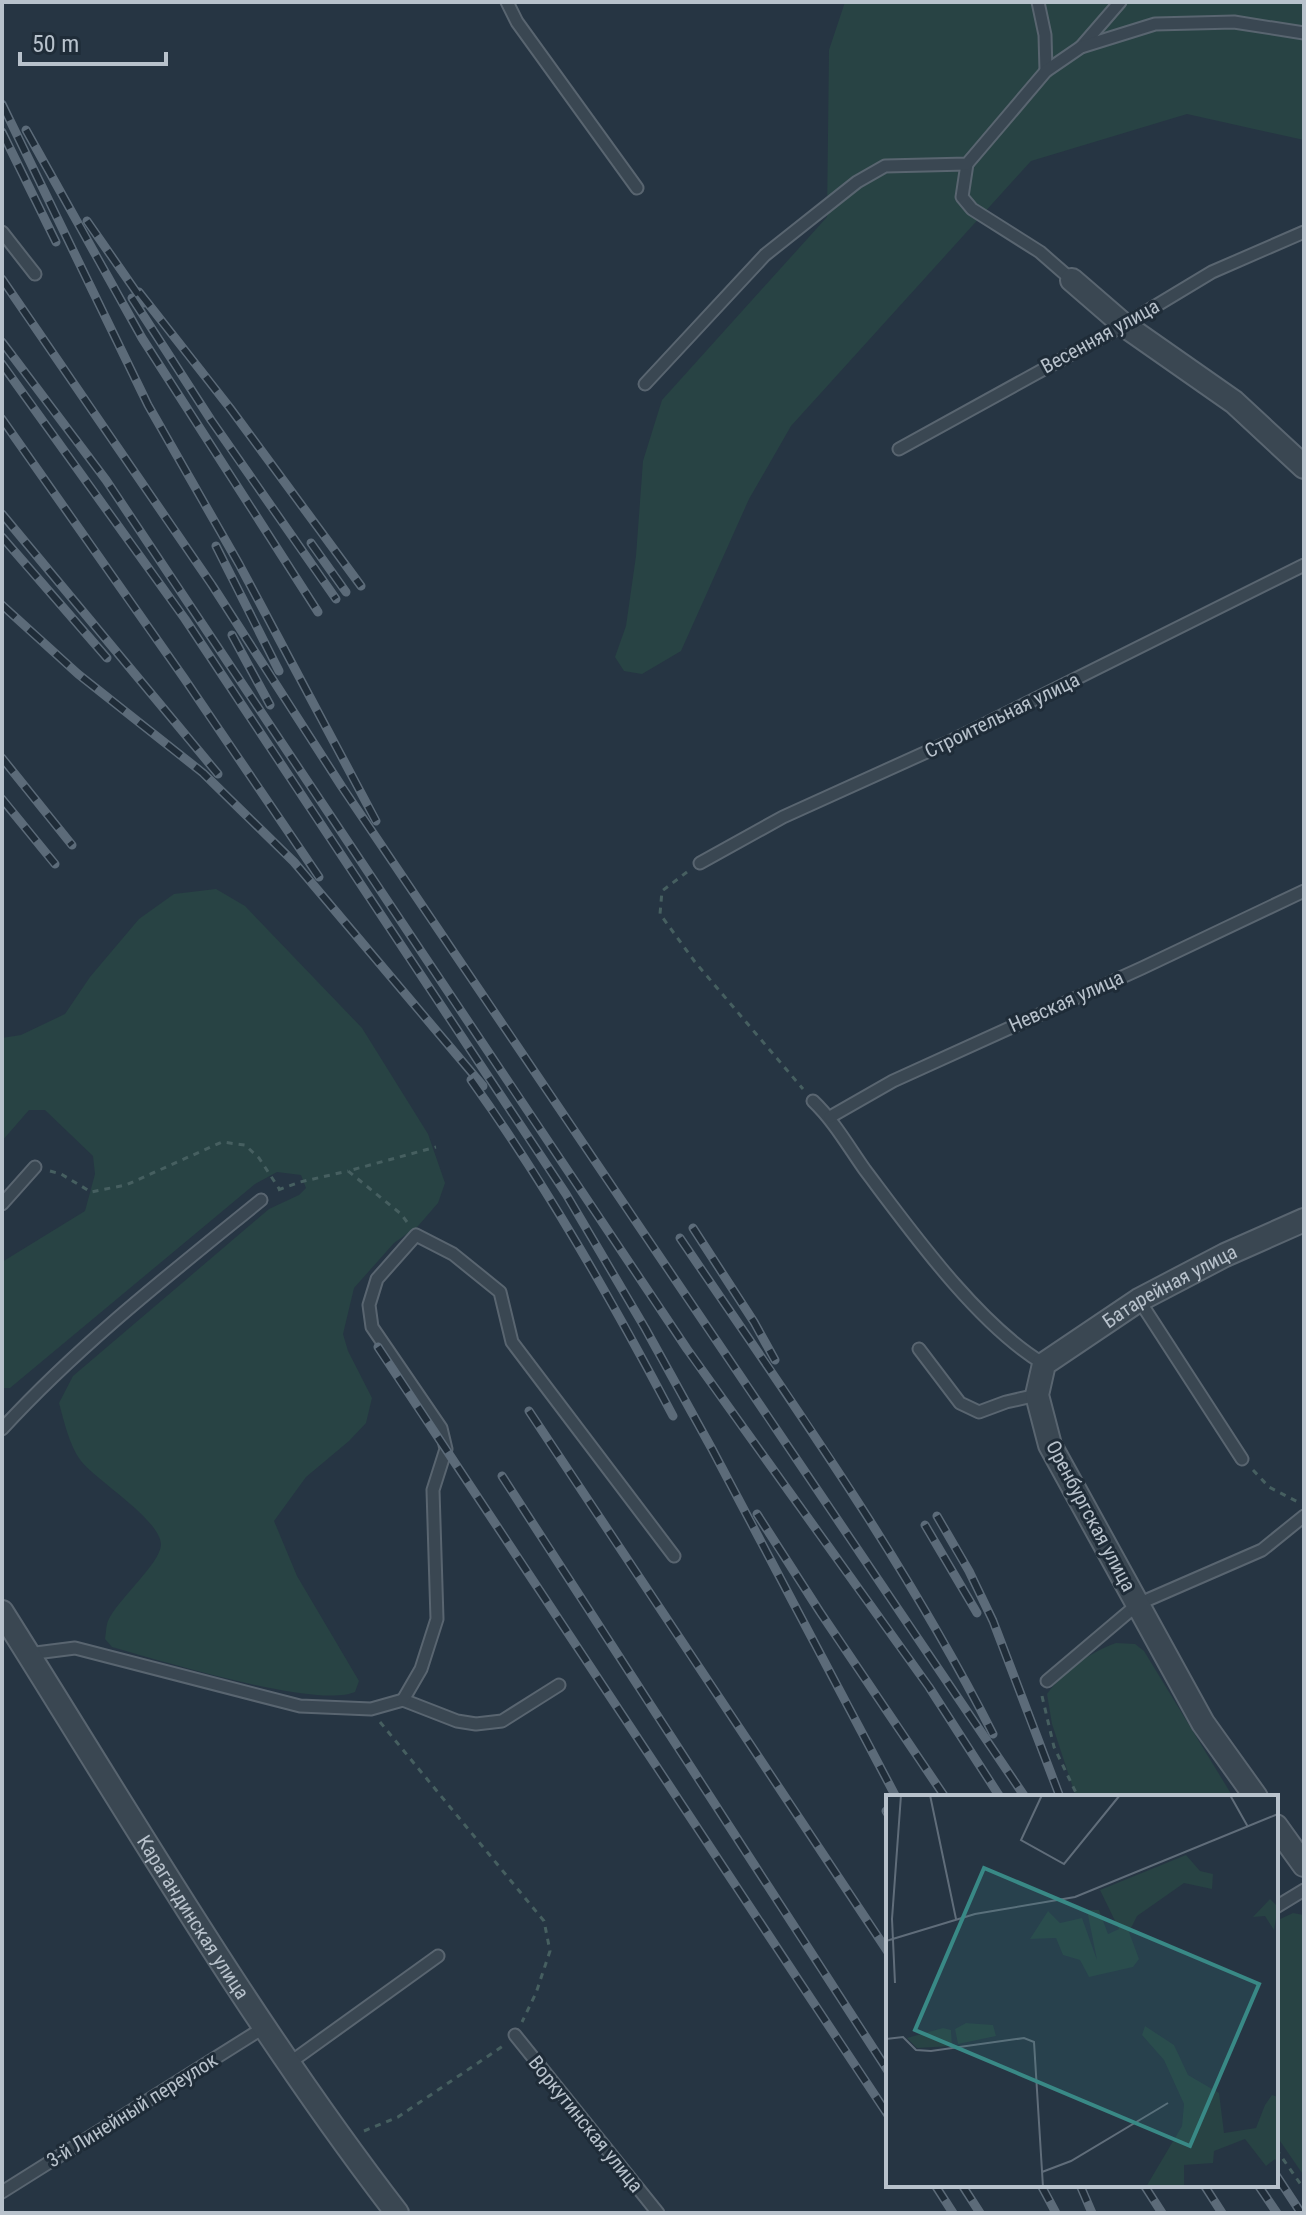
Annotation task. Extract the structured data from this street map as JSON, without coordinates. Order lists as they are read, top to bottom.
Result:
{
  "streets": {
    "street": ["Батарейная улица", "Оренбургская улица", "Карагандинская улица"],
    "lane": [
      "Весенняя улица",
      "Строительная улица",
      "Невская улица",
      "3-й Линейный переулок",
      "Воркутинская улица"
    ]
  },
  "crossings": [
    ["Батарейная улица", "Оренбургская улица"],
    ["Карагандинская улица", "3-й Линейный переулок"]
  ],
  "scale_bar": "50 m"
}
